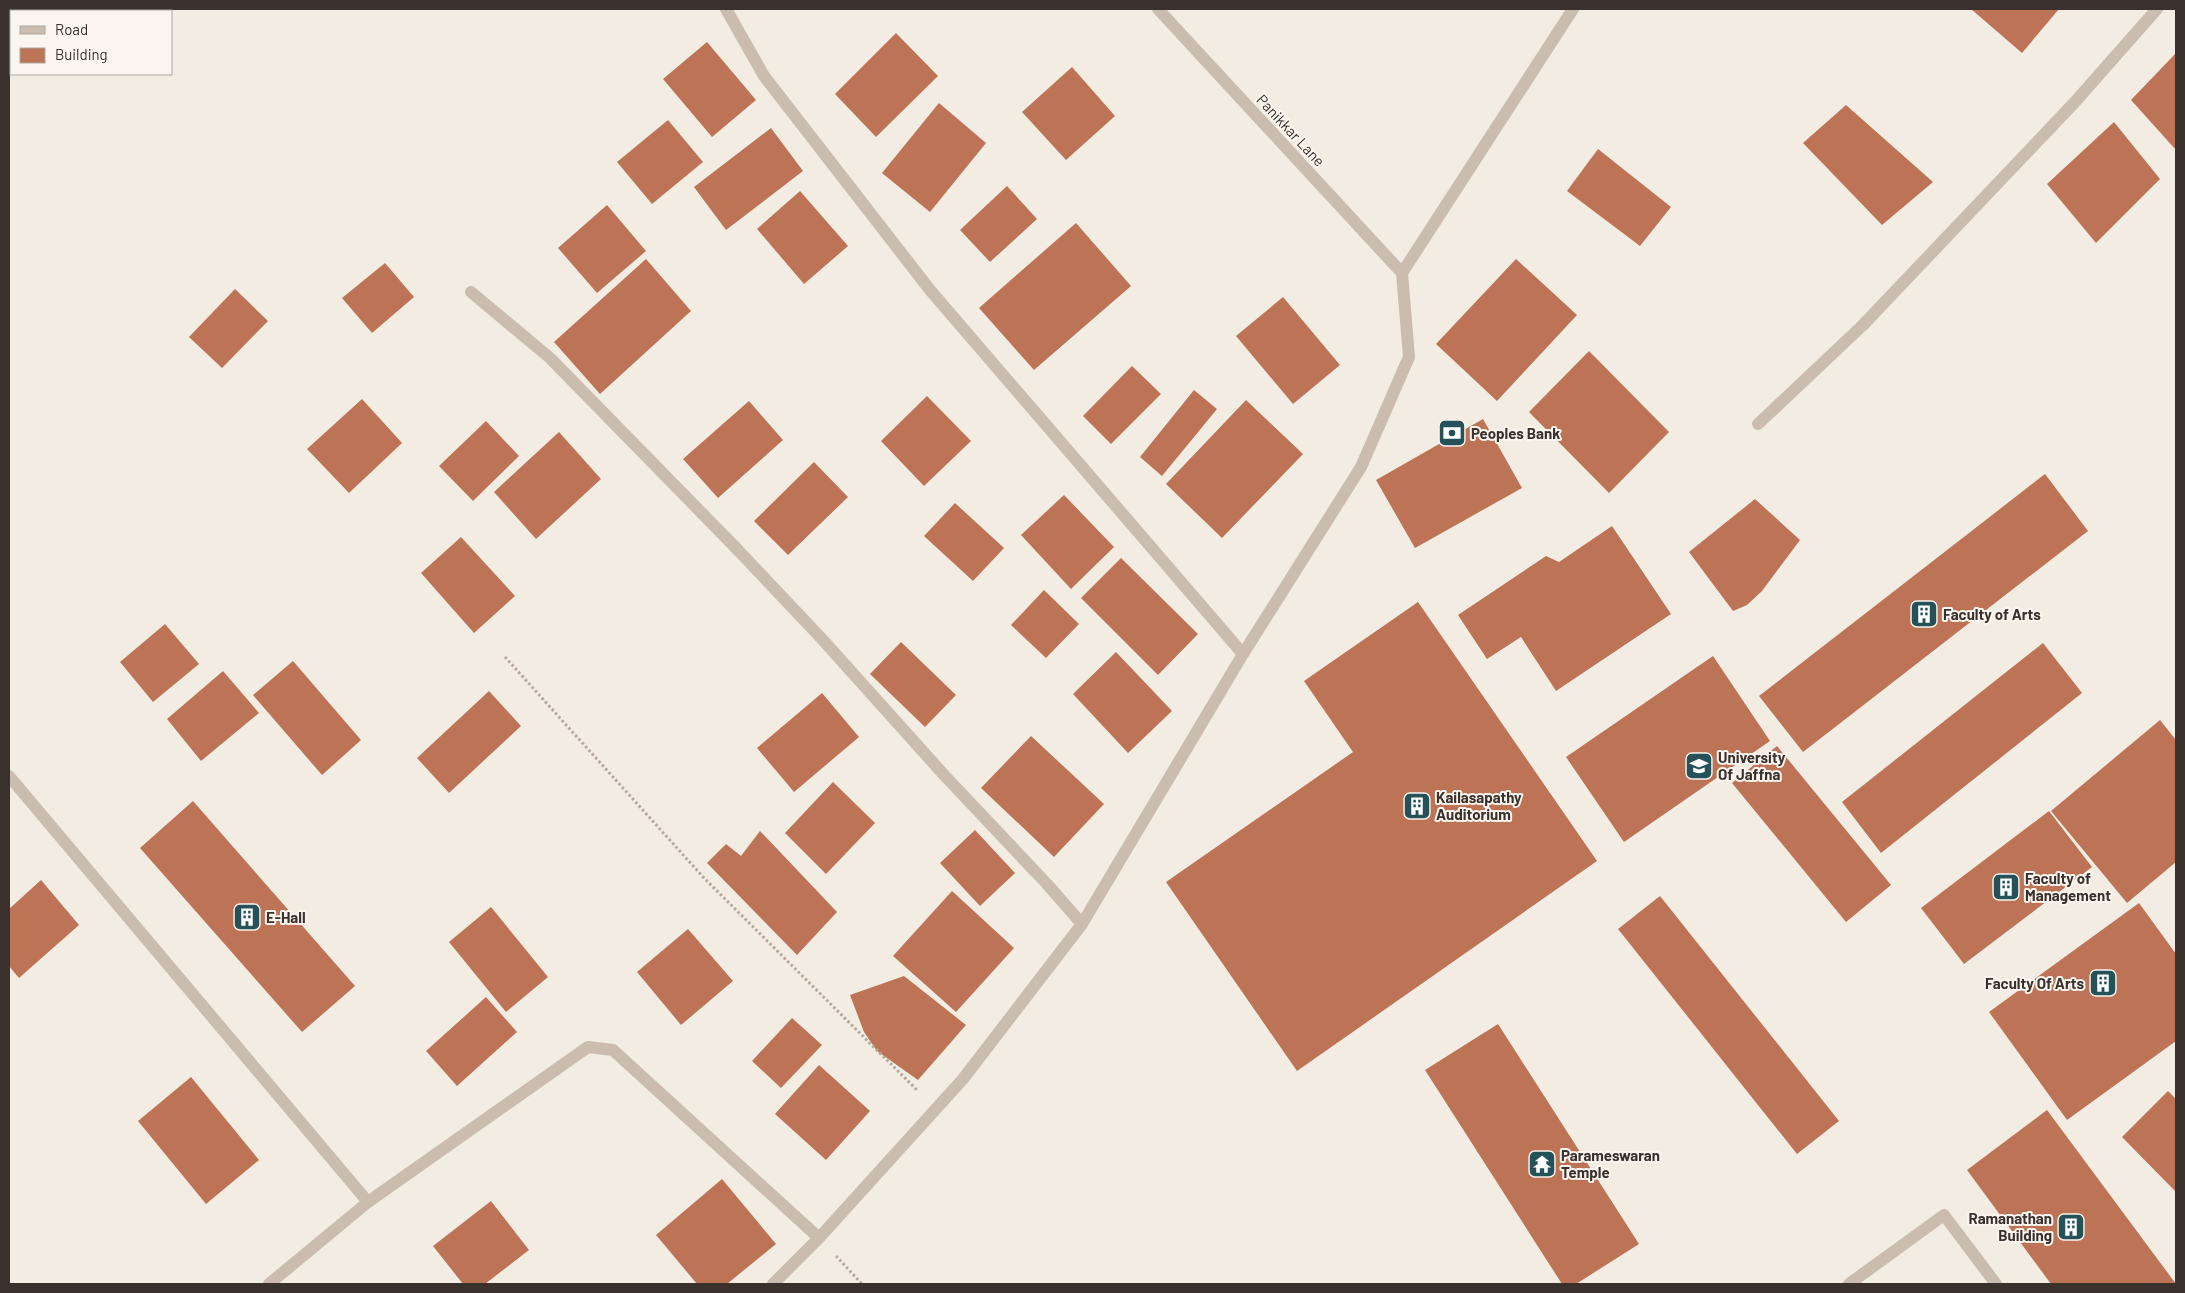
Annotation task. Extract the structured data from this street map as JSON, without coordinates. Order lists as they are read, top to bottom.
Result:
{
  "streets": {
    "street": ["Panikkar Lane"]
  },
  "places": {
    "bank": ["Peoples Bank"],
    "building": [
      "Faculty of Arts",
      "Kailasapathy Auditorium",
      "Faculty of Management",
      "E-Hall",
      "Faculty Of Arts",
      "Ramanathan Building"
    ],
    "school or university": ["University Of Jaffna"],
    "temple": ["Parameswaran Temple"]
  },
  "legend": ["Road", "Building"]
}
